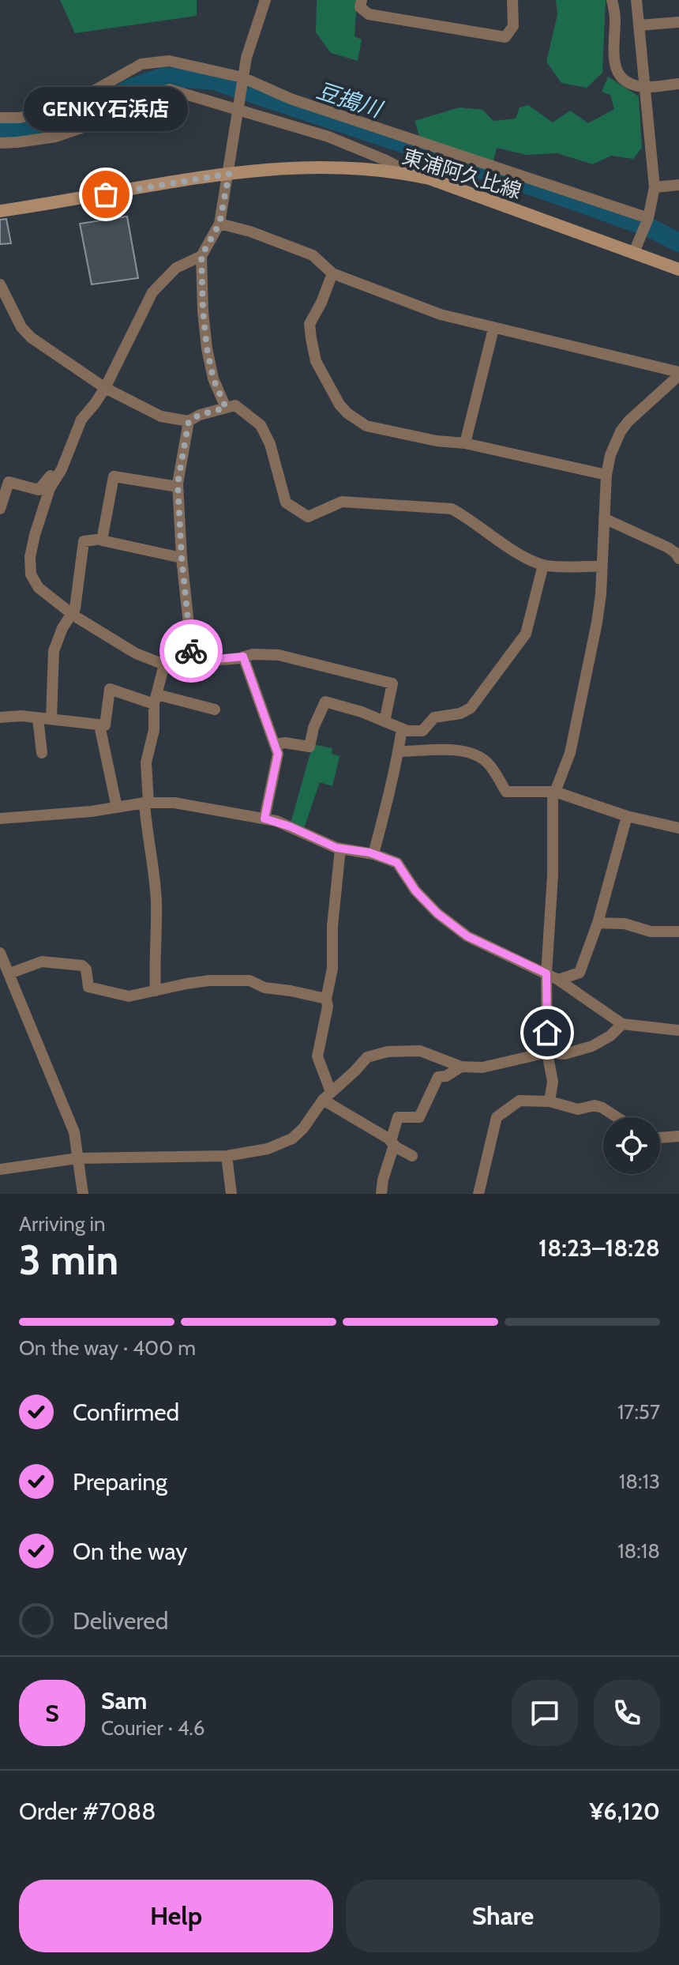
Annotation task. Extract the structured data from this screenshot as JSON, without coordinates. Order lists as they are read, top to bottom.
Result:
{
  "streets": {
    "main road": ["東浦阿久比線"]
  },
  "water": ["豆搗川"],
  "places": ["GENKY石浜店"],
  "page": {
    "bubble": "GENKY石浜店",
    "heading": ["3 min", "Arriving in", "18:23–18:28"],
    "panel": [
      "Sam",
      "Courier · 4.6",
      "Order #7088",
      "¥6,120"
    ],
    "bar": "On the way · 400 m",
    "list": [
      ["Confirmed", "17:57"],
      ["Preparing", "18:13"],
      ["On the way", "18:18"],
      "Delivered"
    ],
    "round": "S",
    "buttons": ["Help", "Share"]
  }
}
